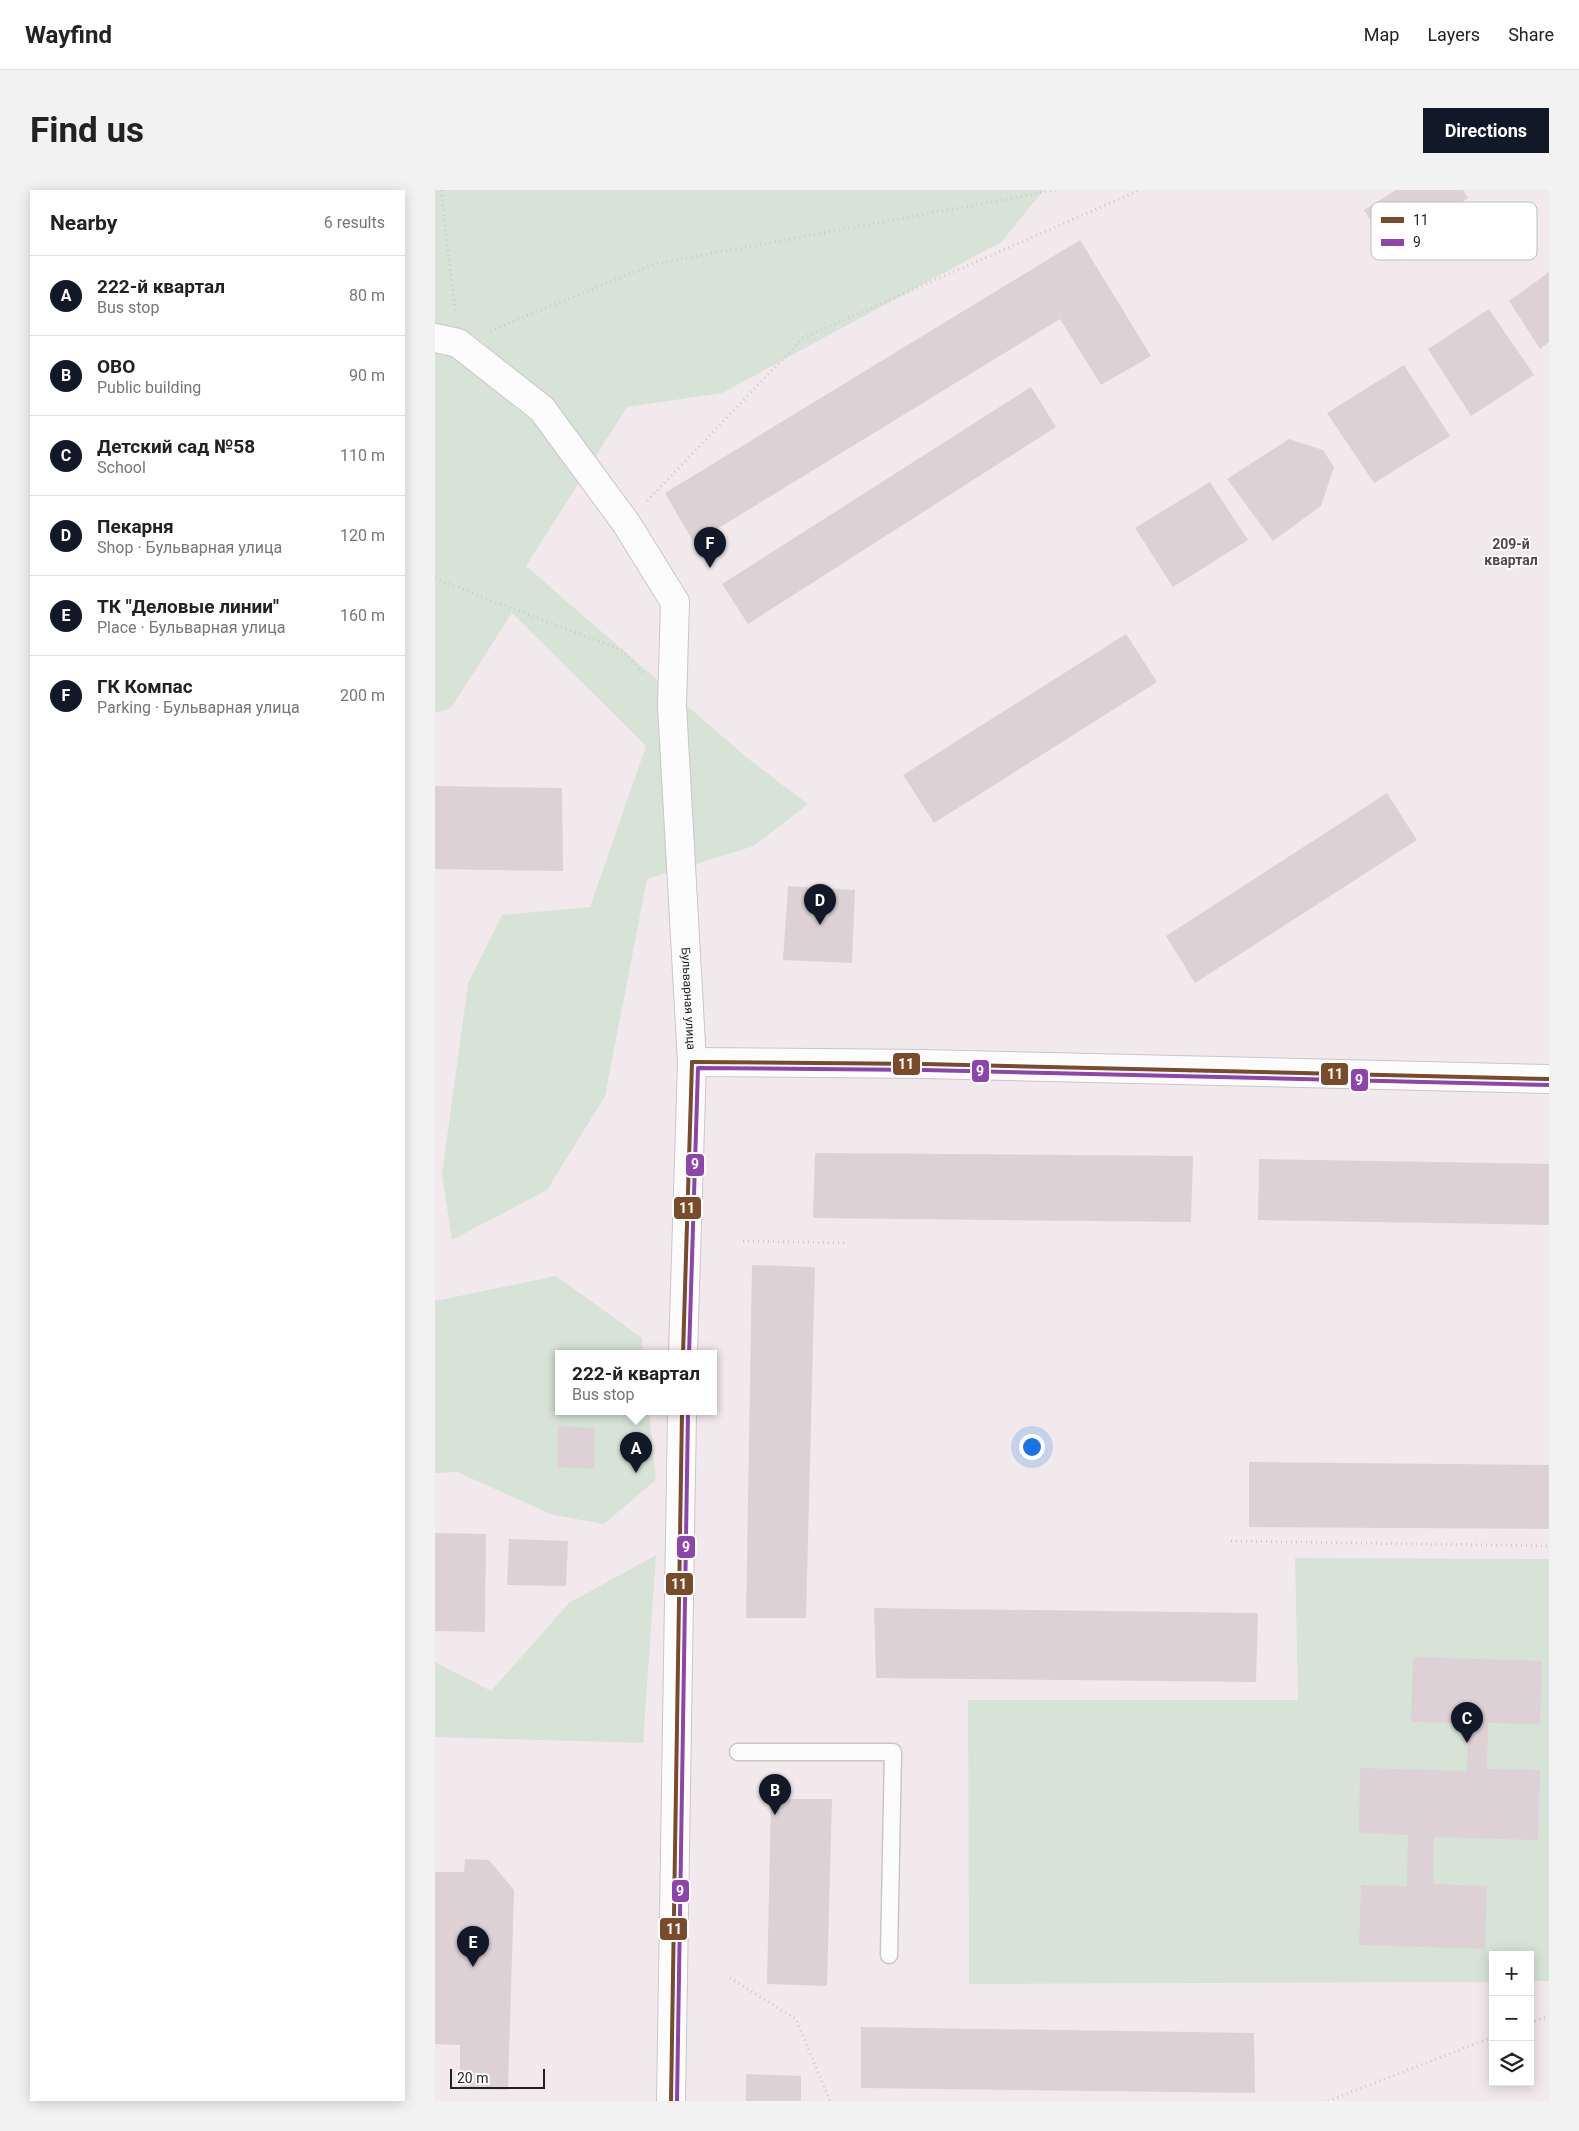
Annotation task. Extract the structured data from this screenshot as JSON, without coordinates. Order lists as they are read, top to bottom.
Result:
{
  "streets": {
    "street": ["Бульварная улица"]
  },
  "districts": ["209-й квартал"],
  "lines": ["transit line 11", "transit line 9"],
  "legend": ["11", "9"],
  "scale_bar": "20 m",
  "page": {
    "header": "Wayfind",
    "nav": ["Map", "Layers", "Share"],
    "buttons": "Directions",
    "title": "Find us",
    "heading": ["Nearby", "6 results"],
    "list": [
      {
        "mark": "A",
        "name": "222-й квартал",
        "note": "Bus stop",
        "value": "80 m"
      },
      {
        "mark": "B",
        "name": "ОВО",
        "note": "Public building",
        "value": "90 m"
      },
      {
        "mark": "C",
        "name": "Детский сад №58",
        "note": "School",
        "value": "110 m"
      },
      {
        "mark": "D",
        "name": "Пекарня",
        "note": "Shop · Бульварная улица",
        "value": "120 m"
      },
      {
        "mark": "E",
        "name": "ТК \"Деловые линии\"",
        "note": "Place · Бульварная улица",
        "value": "160 m"
      },
      {
        "mark": "F",
        "name": "ГК Компас",
        "note": "Parking · Бульварная улица",
        "value": "200 m"
      }
    ],
    "pins": [
      "F",
      "D",
      "A",
      "C",
      "B",
      "E"
    ],
    "popup": ["222-й квартал", "Bus stop"],
    "map_buttons": ["+", "−"],
    "scale": "20 m"
  }
}
